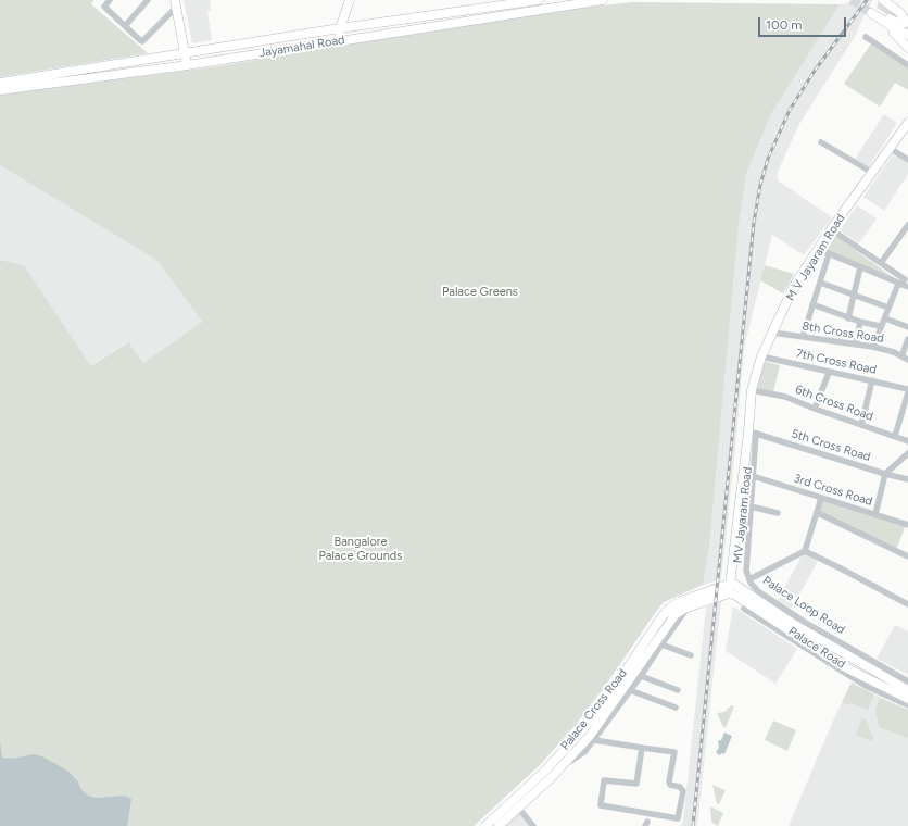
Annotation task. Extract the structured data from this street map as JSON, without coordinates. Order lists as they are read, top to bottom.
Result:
{
  "streets": {
    "street": [
      "Jayamahal Road",
      "M V Jayaram Road",
      "8th Cross Road",
      "7th Cross Road",
      "6th Cross Road",
      "5th Cross Road",
      "3rd Cross Road",
      "MV Jayaram Road",
      "Palace Loop Road",
      "Palace Road",
      "Palace Cross Road"
    ]
  },
  "crossings": [
    ["M V Jayaram Road", "8th Cross Road"],
    ["M V Jayaram Road", "7th Cross Road"],
    ["M V Jayaram Road", "6th Cross Road"],
    ["M V Jayaram Road", "5th Cross Road"],
    ["M V Jayaram Road", "MV Jayaram Road"],
    ["M V Jayaram Road", "Palace Loop Road"],
    ["5th Cross Road", "MV Jayaram Road"],
    ["5th Cross Road", "Palace Loop Road"],
    ["3rd Cross Road", "Palace Loop Road"],
    ["MV Jayaram Road", "Palace Loop Road"],
    ["MV Jayaram Road", "Palace Road"]
  ],
  "parks": ["Palace Greens", "Bangalore Palace Grounds"],
  "scale_bar": "100 m"
}
